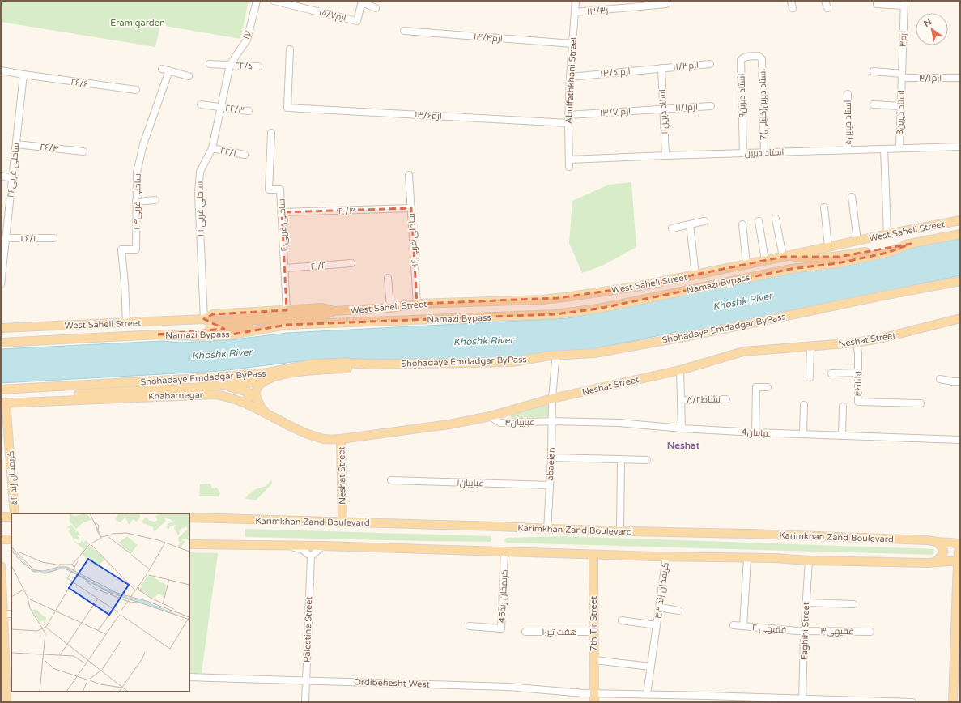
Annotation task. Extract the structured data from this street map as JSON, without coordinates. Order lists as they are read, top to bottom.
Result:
{
  "streets": {
    "main road": [
      "West Saheli Street",
      "Namazi Bypass",
      "Shohadaye Emdadgar ByPass",
      "Neshat Street",
      "Khabarnegar",
      "کریمخان زند ۵۲",
      "Karimkhan Zand Boulevard",
      "7th Tir Street"
    ],
    "street": [
      "۱۳/۳ر",
      "ارم۱۵/۷",
      "۱۷",
      "۱۳/۴ارم",
      "ارم۳",
      "۲۲/۵",
      "۱۱/۳ارم",
      "۱۳/۵ ارم",
      "۳/۱ارم",
      "Abulfathkhani Street",
      "۲۶/۶",
      "استاد دیرین۹",
      "7استاد دیرین(خلیلی)",
      "۱۱/۱ارم",
      "۲۲/۳",
      "۱۳/۷ ارم",
      "استاد دیرین۱۱",
      "3استاد دیرین",
      "۱۳/۶ارم",
      "استاد دیرین۵",
      "۲۶/۴",
      "۲۲/۱",
      "استاد دیرین",
      "ساحلی غربی۲۶",
      "ساحلی غربی۲۴",
      "ساحلی غربی۲۲",
      "۲۰/۴",
      "ساحلی غربی۲۰",
      "۲۶/۲",
      "ساحلی غربی۱۶",
      "۲۰/۲",
      "نشاط۴",
      "نشاط۸/۲",
      "عباییان۴",
      "عباییان4",
      "abaeian",
      "عباییان۱",
      "کریمخان زند ۴۳",
      "کریمخان زند45",
      "۲ فقیهی",
      "Palestine Street",
      "Faghihi Street",
      "فقیهی۳",
      "۱۰هفت تیر",
      "Ordibehesht West"
    ]
  },
  "crossings": [
    ["۱۳/۳ر", "Abulfathkhani Street"],
    ["۱۷", "۲۲/۵"],
    ["۱۷", "ساحلی غربی۲۲"],
    ["۱۳/۴ارم", "Abulfathkhani Street"],
    ["ارم۳", "۳/۱ارم"],
    ["ارم۳", "3استاد دیرین"],
    ["۲۲/۵", "ساحلی غربی۲۲"],
    ["۱۱/۳ارم", "۱۳/۵ ارم"],
    ["۱۱/۳ارم", "استاد دیرین۱۱"],
    ["۱۳/۵ ارم", "Abulfathkhani Street"],
    ["۱۳/۵ ارم", "استاد دیرین۱۱"],
    ["۳/۱ارم", "3استاد دیرین"],
    ["Abulfathkhani Street", "۱۳/۷ ارم"],
    ["Abulfathkhani Street", "۱۳/۶ارم"],
    ["Abulfathkhani Street", "استاد دیرین"],
    ["۲۶/۶", "ساحلی غربی۲۶"],
    ["استاد دیرین۹", "7استاد دیرین(خلیلی)"],
    ["استاد دیرین۹", "استاد دیرین"],
    ["7استاد دیرین(خلیلی)", "استاد دیرین"],
    ["۱۱/۱ارم", "۱۳/۷ ارم"],
    ["۱۱/۱ارم", "استاد دیرین۱۱"],
    ["۲۲/۳", "ساحلی غربی۲۲"],
    ["۱۳/۷ ارم", "استاد دیرین۱۱"],
    ["استاد دیرین۱۱", "استاد دیرین"],
    ["3استاد دیرین", "استاد دیرین"],
    ["استاد دیرین۵", "استاد دیرین"],
    ["۲۶/۴", "ساحلی غربی۲۶"],
    ["۲۲/۱", "ساحلی غربی۲۲"],
    ["ساحلی غربی۲۶", "۲۶/۲"],
    ["ساحلی غربی۲۴", "West Saheli Street"],
    ["ساحلی غربی۲۲", "West Saheli Street"],
    ["۲۰/۴", "ساحلی غربی۲۰"],
    ["۲۰/۴", "ساحلی غربی۱۶"],
    ["ساحلی غربی۲۰", "West Saheli Street"],
    ["ساحلی غربی۲۰", "۲۰/۲"],
    ["West Saheli Street", "ساحلی غربی۱۶"],
    ["Neshat Street", "نشاط۴"],
    ["Neshat Street", "Khabarnegar"],
    ["Neshat Street", "عباییان۴"],
    ["Neshat Street", "abaeian"],
    ["Neshat Street", "Karimkhan Zand Boulevard"],
    ["Khabarnegar", "کریمخان زند ۵۲"],
    ["عباییان۴", "عباییان4"],
    ["عباییان۴", "abaeian"],
    ["عباییان4", "abaeian"],
    ["abaeian", "عباییان۱"],
    ["abaeian", "Karimkhan Zand Boulevard"],
    ["کریمخان زند ۴۳", "Ordibehesht West"],
    ["7th Tir Street", "۱۰هفت تیر"],
    ["7th Tir Street", "Ordibehesht West"],
    ["۲ فقیهی", "Faghihi Street"],
    ["۲ فقیهی", "فقیهی۳"],
    ["Palestine Street", "Ordibehesht West"],
    ["Faghihi Street", "فقیهی۳"],
    ["Faghihi Street", "Ordibehesht West"]
  ],
  "districts": ["Neshat"],
  "water": ["Khoshk River"],
  "parks": ["Eram garden"],
  "north": "top left"
}
